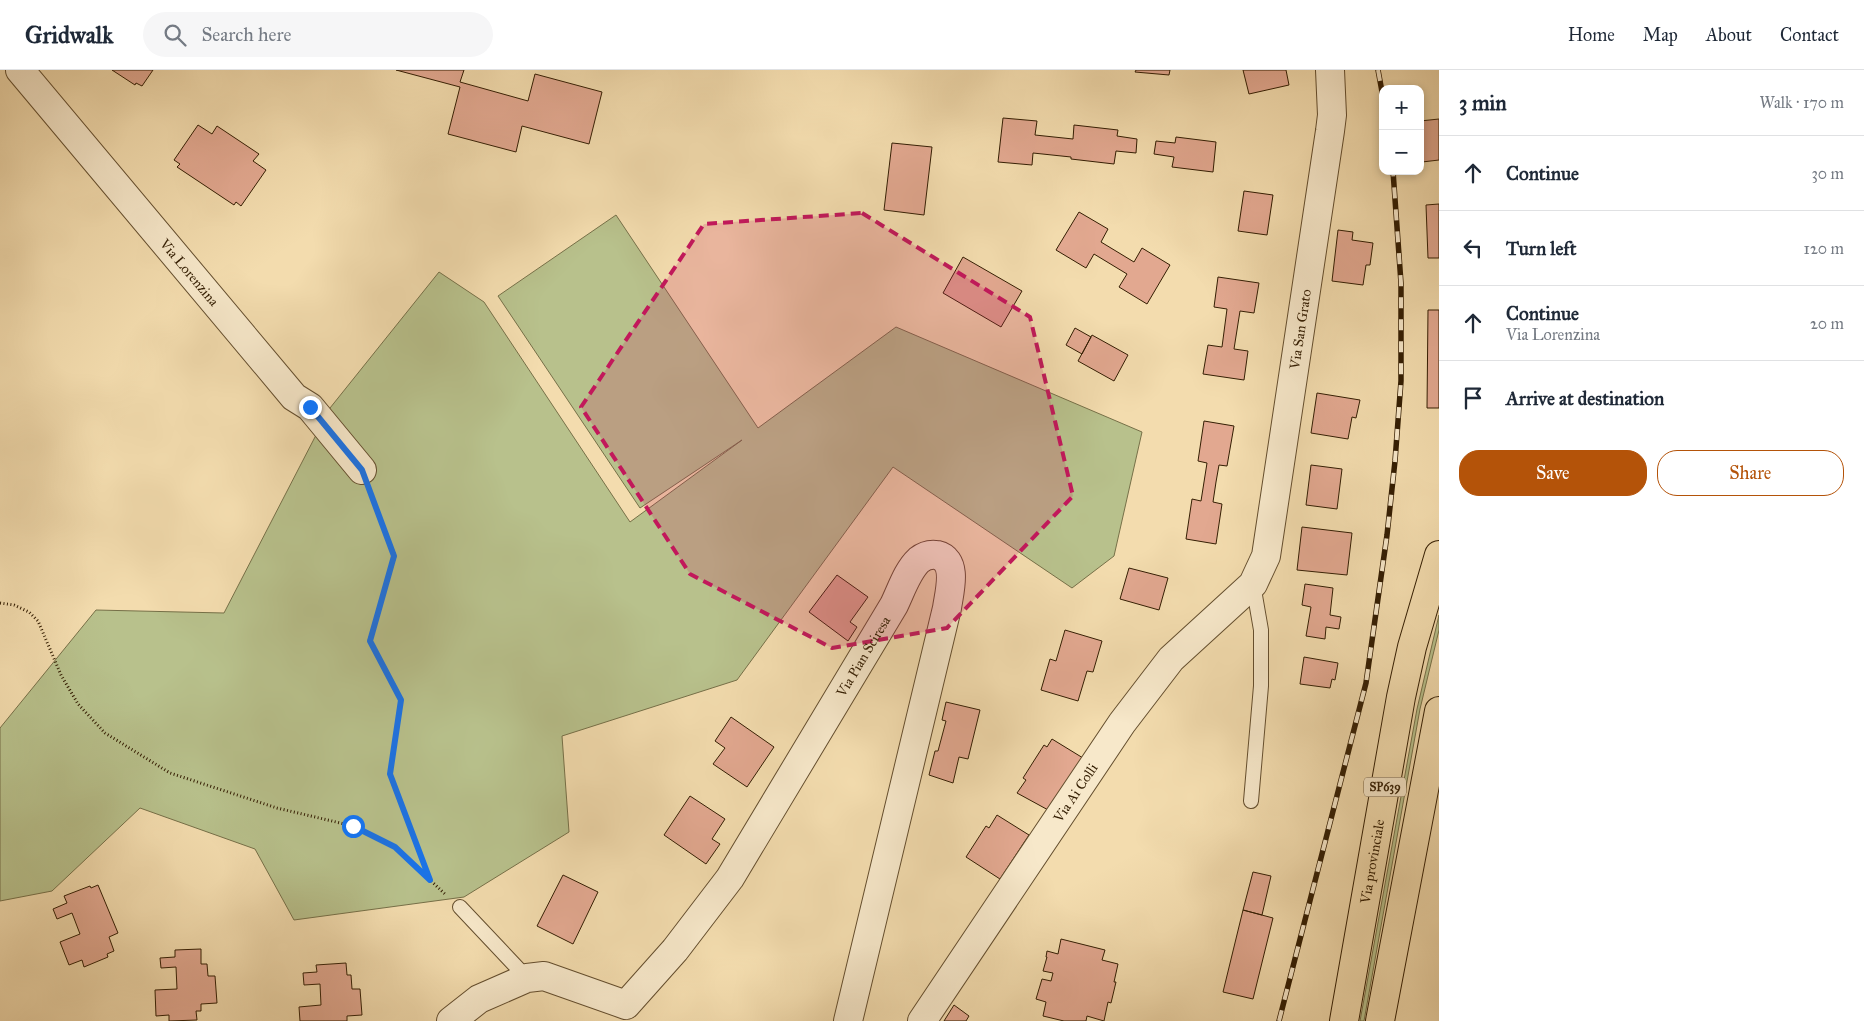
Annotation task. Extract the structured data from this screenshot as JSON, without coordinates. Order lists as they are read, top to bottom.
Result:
{
  "streets": {
    "main road": ["SP639", "Via provinciale"],
    "street": [
      "Via Lorenzina",
      "Via San Grato",
      "Via Pian Sciresa",
      "Via Ai Colli"
    ]
  },
  "crossings": [
    ["Via San Grato", "Via Ai Colli"]
  ],
  "page": {
    "header": "Gridwalk",
    "search": "Search here",
    "nav": [
      "Home",
      "Map",
      "About",
      "Contact"
    ],
    "heading": ["3 min", "Walk · 170 m"],
    "map_buttons": ["+", "−"],
    "list": [
      ["Continue", "30 m"],
      ["Turn left", "120 m"],
      ["Continue", "Via Lorenzina", "20 m"],
      "Arrive at destination"
    ],
    "buttons": ["Save", "Share"]
  }
}
